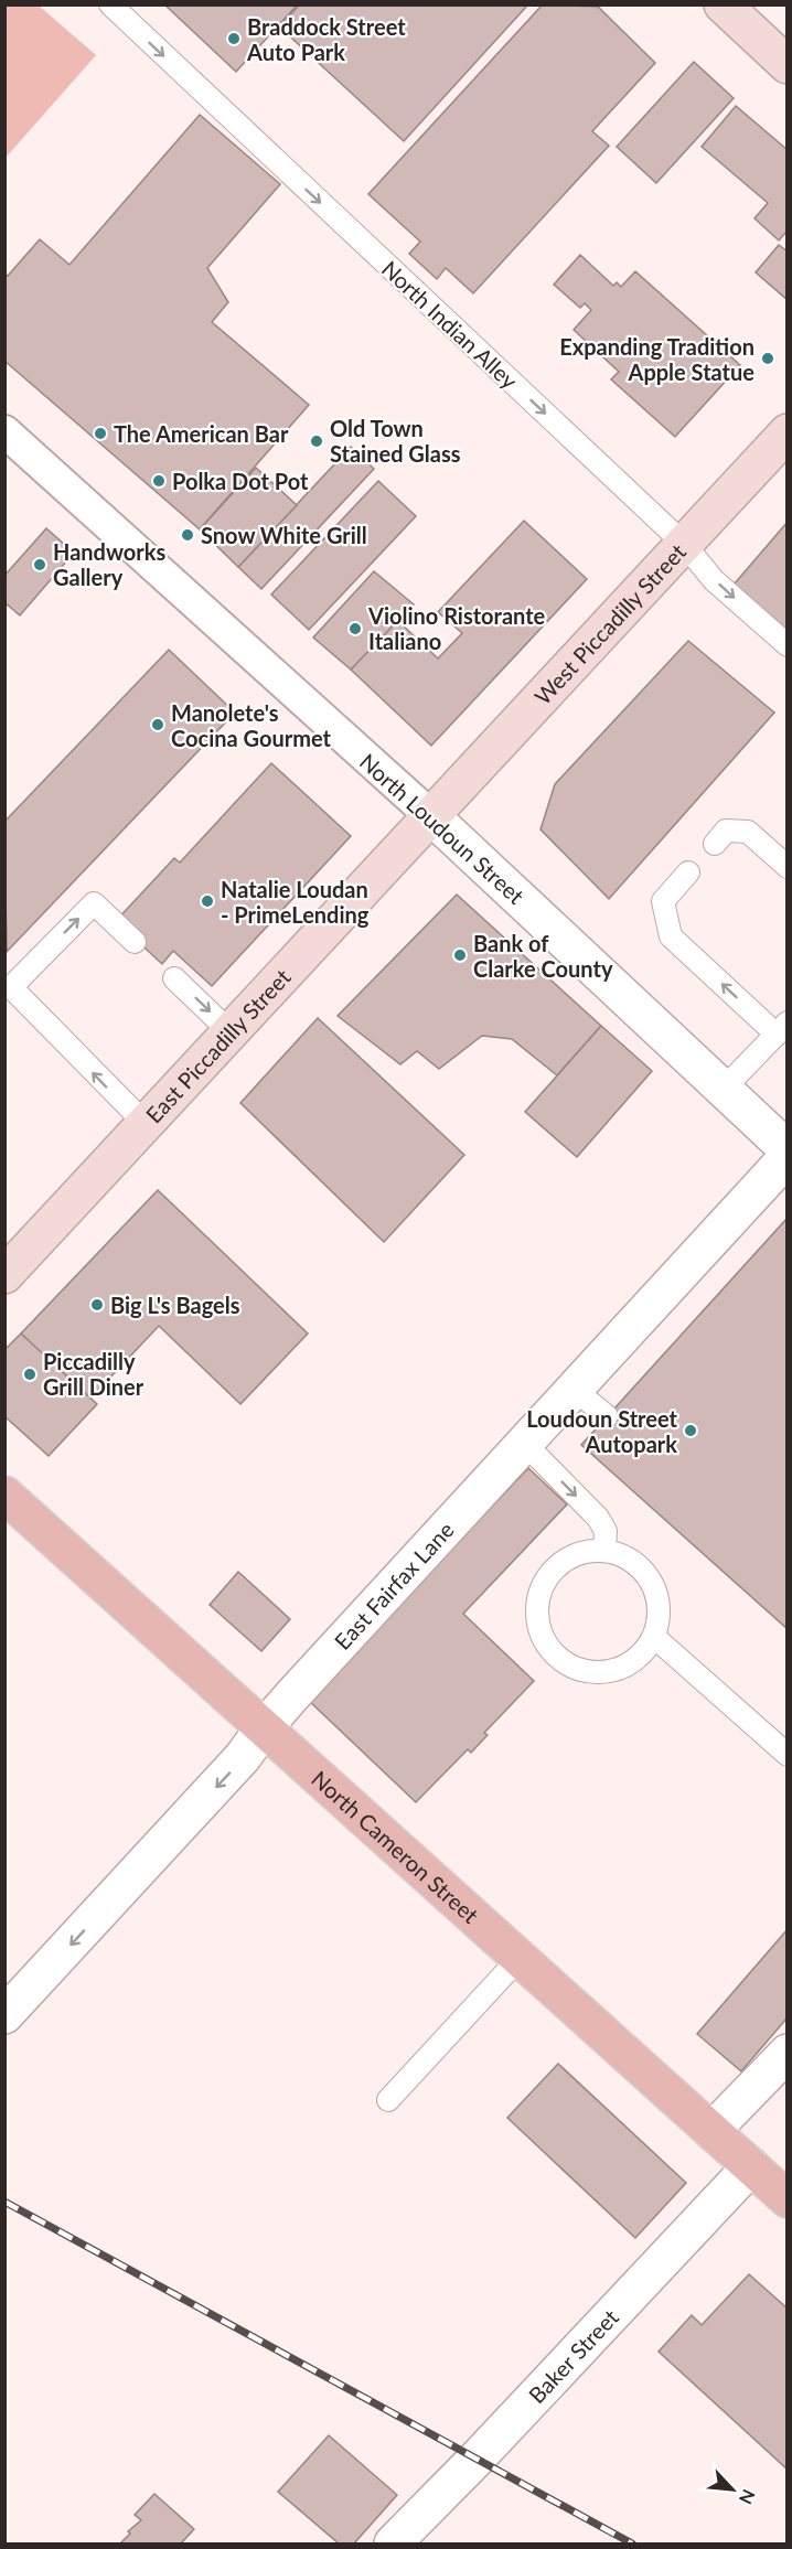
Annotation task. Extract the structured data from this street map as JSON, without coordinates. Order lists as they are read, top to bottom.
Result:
{
  "streets": {
    "main road": ["West Piccadilly Street", "East Piccadilly Street", "North Cameron Street"],
    "street": ["North Loudoun Street", "East Fairfax Lane", "Baker Street"],
    "lane": ["North Indian Alley"]
  },
  "crossings": [
    ["North Indian Alley", "West Piccadilly Street"],
    ["West Piccadilly Street", "North Loudoun Street"],
    ["West Piccadilly Street", "East Piccadilly Street"],
    ["North Loudoun Street", "East Piccadilly Street"],
    ["East Fairfax Lane", "North Cameron Street"],
    ["North Cameron Street", "Baker Street"]
  ],
  "one_way": ["North Indian Alley"],
  "places": [
    "Braddock Street Auto Park",
    "Expanding Tradition Apple Statue",
    "The American Bar",
    "Old Town Stained Glass",
    "Polka Dot Pot",
    "Snow White Grill",
    "Handworks Gallery",
    "Violino Ristorante Italiano",
    "Manolete's Cocina Gourmet",
    "Natalie Loudan - PrimeLending",
    "Bank of Clarke County",
    "Big L's Bagels",
    "Piccadilly Grill Diner",
    "Loudoun Street Autopark"
  ],
  "north": "bottom right"
}
